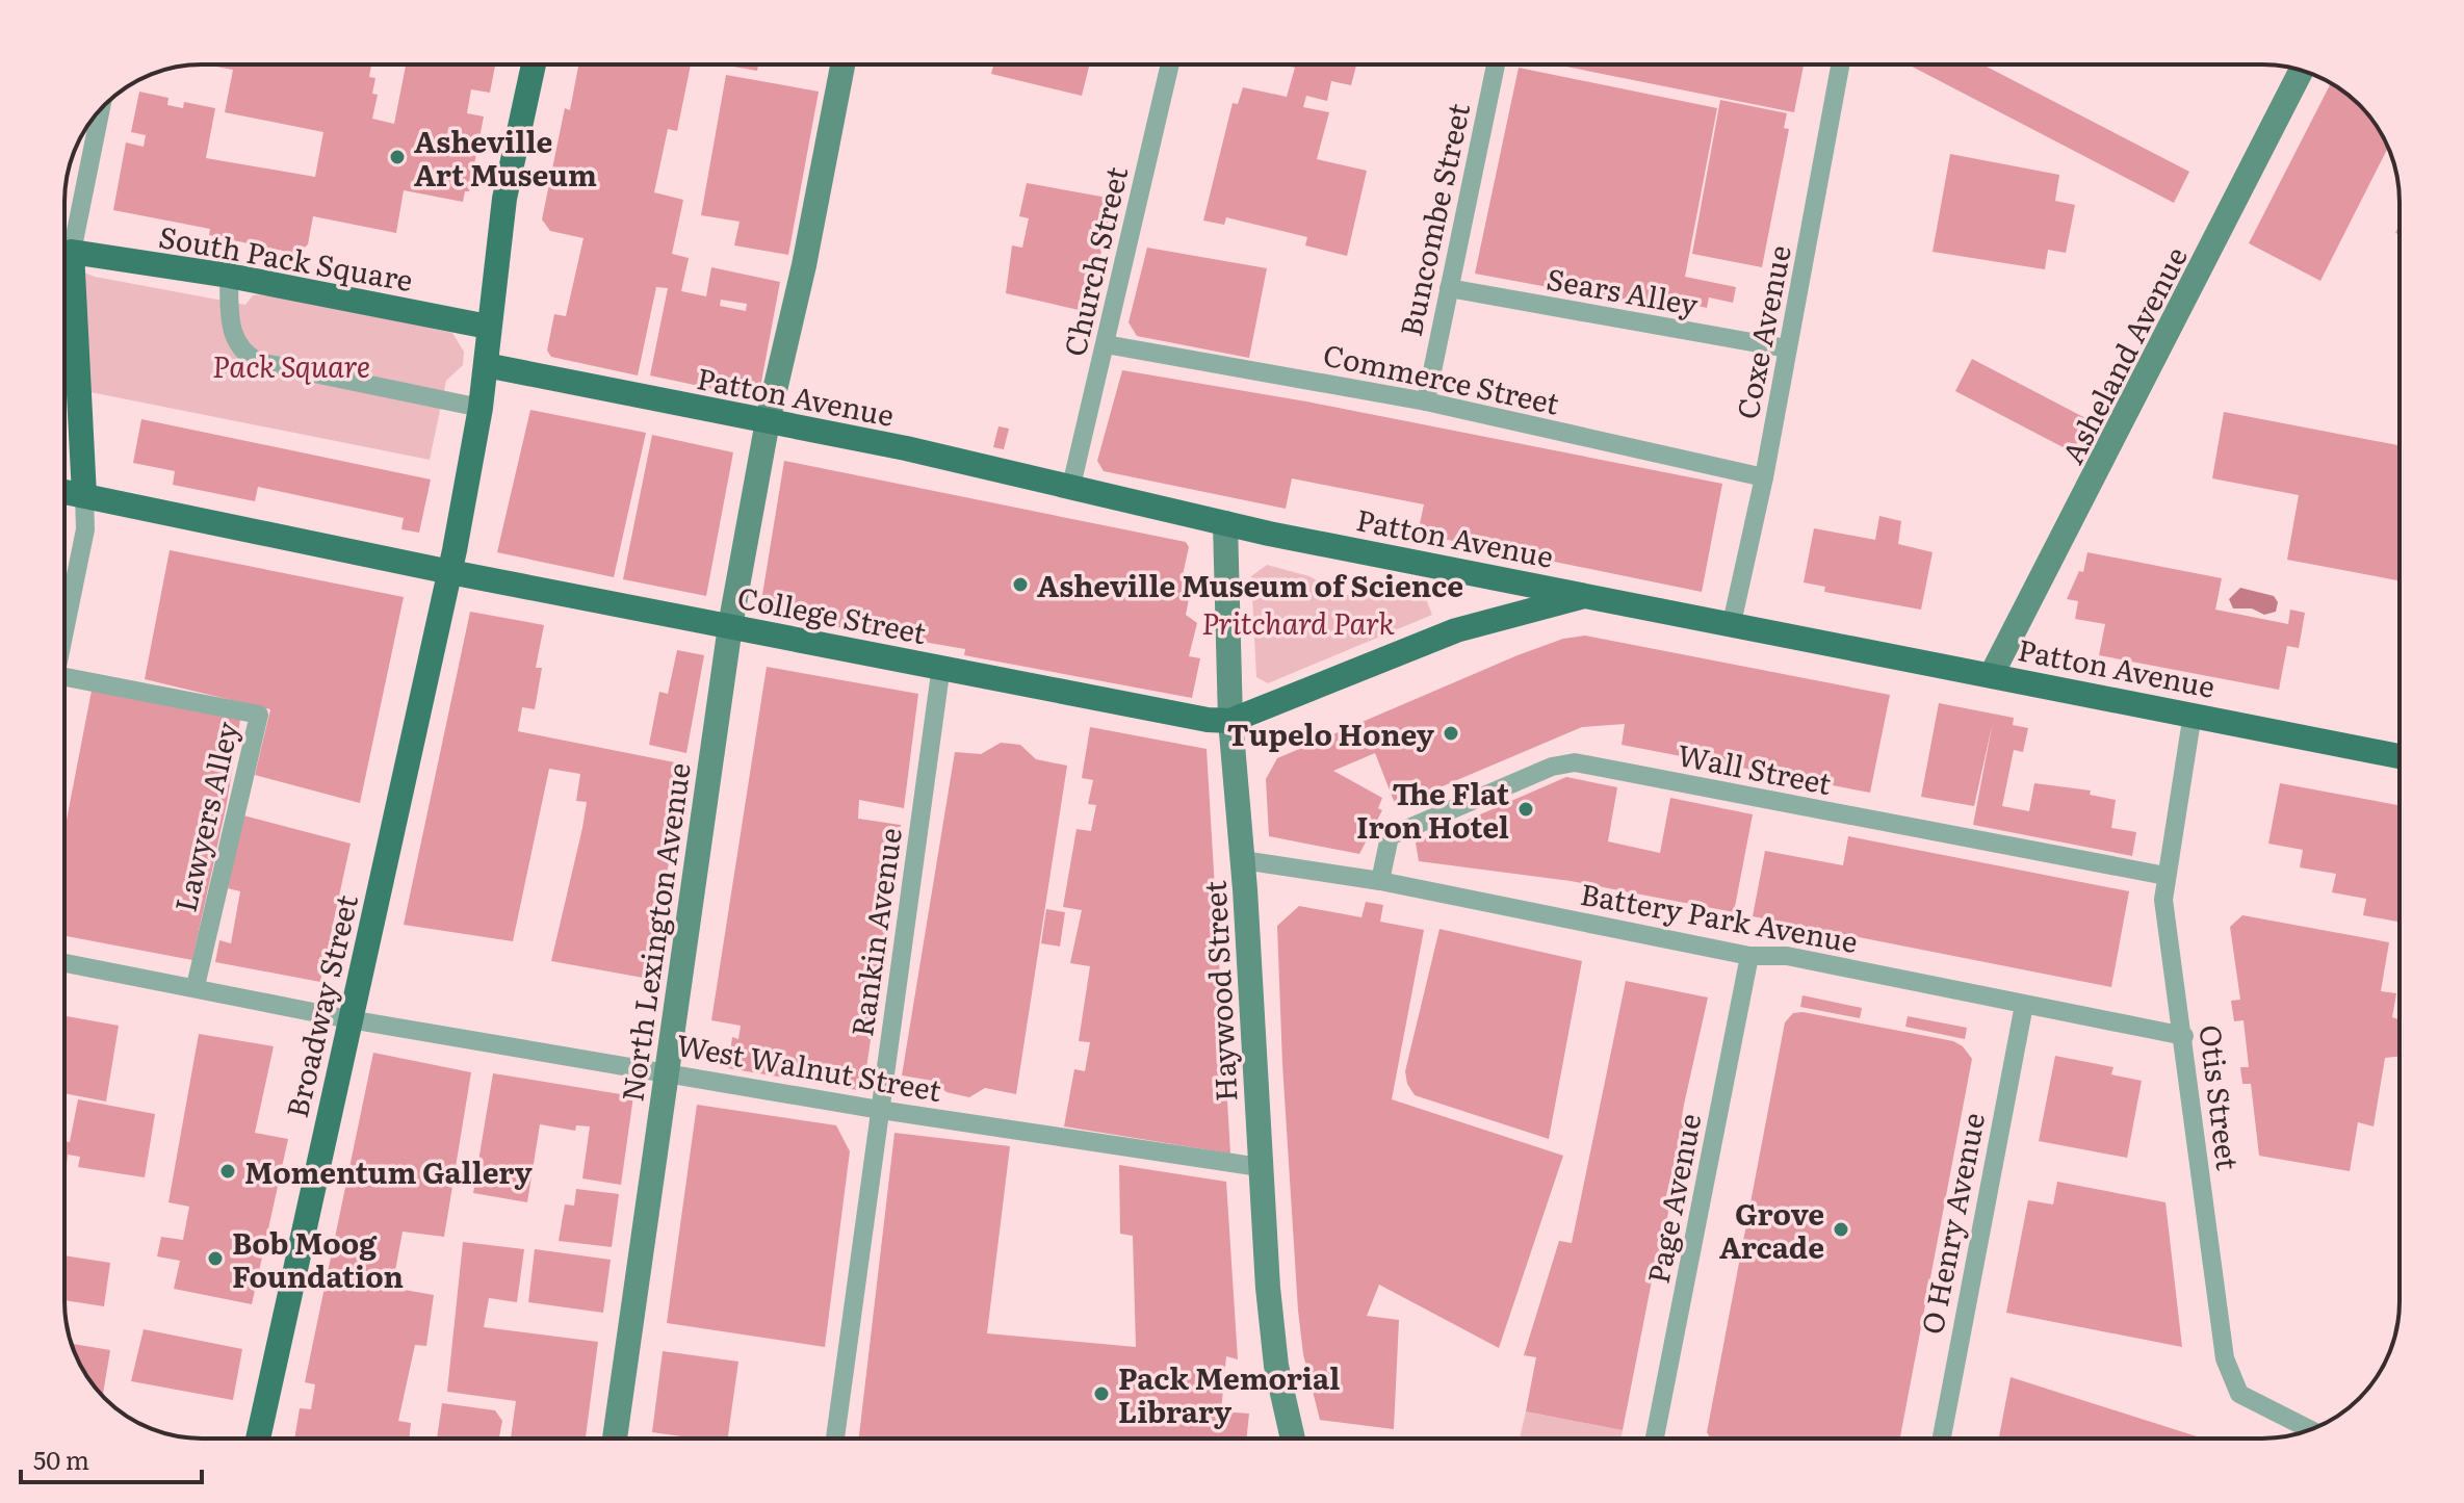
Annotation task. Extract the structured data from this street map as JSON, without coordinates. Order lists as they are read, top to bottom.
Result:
{
  "streets": {
    "main road": [
      "South Pack Square",
      "Asheland Avenue",
      "Patton Avenue",
      "College Street",
      "North Lexington Avenue",
      "Haywood Street",
      "Broadway Street"
    ],
    "street": [
      "Buncombe Street",
      "Church Street",
      "Sears Alley",
      "Coxe Avenue",
      "Commerce Street",
      "Wall Street",
      "Lawyers Alley",
      "Battery Park Avenue",
      "Rankin Avenue",
      "West Walnut Street",
      "Otis Street",
      "Page Avenue",
      "O Henry Avenue"
    ]
  },
  "crossings": [
    ["Buncombe Street", "Sears Alley"],
    ["Buncombe Street", "Commerce Street"],
    ["South Pack Square", "Broadway Street"],
    ["Church Street", "Commerce Street"],
    ["Church Street", "Patton Avenue"],
    ["Sears Alley", "Coxe Avenue"],
    ["Coxe Avenue", "Commerce Street"],
    ["Coxe Avenue", "Patton Avenue"],
    ["Asheland Avenue", "Patton Avenue"],
    ["Patton Avenue", "North Lexington Avenue"],
    ["Patton Avenue", "Haywood Street"],
    ["Patton Avenue", "Broadway Street"],
    ["Patton Avenue", "Otis Street"],
    ["College Street", "North Lexington Avenue"],
    ["College Street", "Rankin Avenue"],
    ["College Street", "Haywood Street"],
    ["College Street", "Broadway Street"],
    ["Wall Street", "Battery Park Avenue"],
    ["Wall Street", "Otis Street"],
    ["Lawyers Alley", "West Walnut Street"],
    ["Battery Park Avenue", "Haywood Street"],
    ["Battery Park Avenue", "Otis Street"],
    ["Battery Park Avenue", "Page Avenue"],
    ["Battery Park Avenue", "O Henry Avenue"],
    ["North Lexington Avenue", "West Walnut Street"],
    ["Rankin Avenue", "West Walnut Street"],
    ["Haywood Street", "West Walnut Street"],
    ["Broadway Street", "West Walnut Street"]
  ],
  "parks": ["Pack Square", "Pritchard Park"],
  "places": [
    "Asheville Art Museum",
    "Asheville Museum of Science",
    "Tupelo Honey",
    "The Flat Iron Hotel",
    "Momentum Gallery",
    "Grove Arcade",
    "Bob Moog Foundation",
    "Pack Memorial Library"
  ],
  "scale_bar": "50 m"
}
